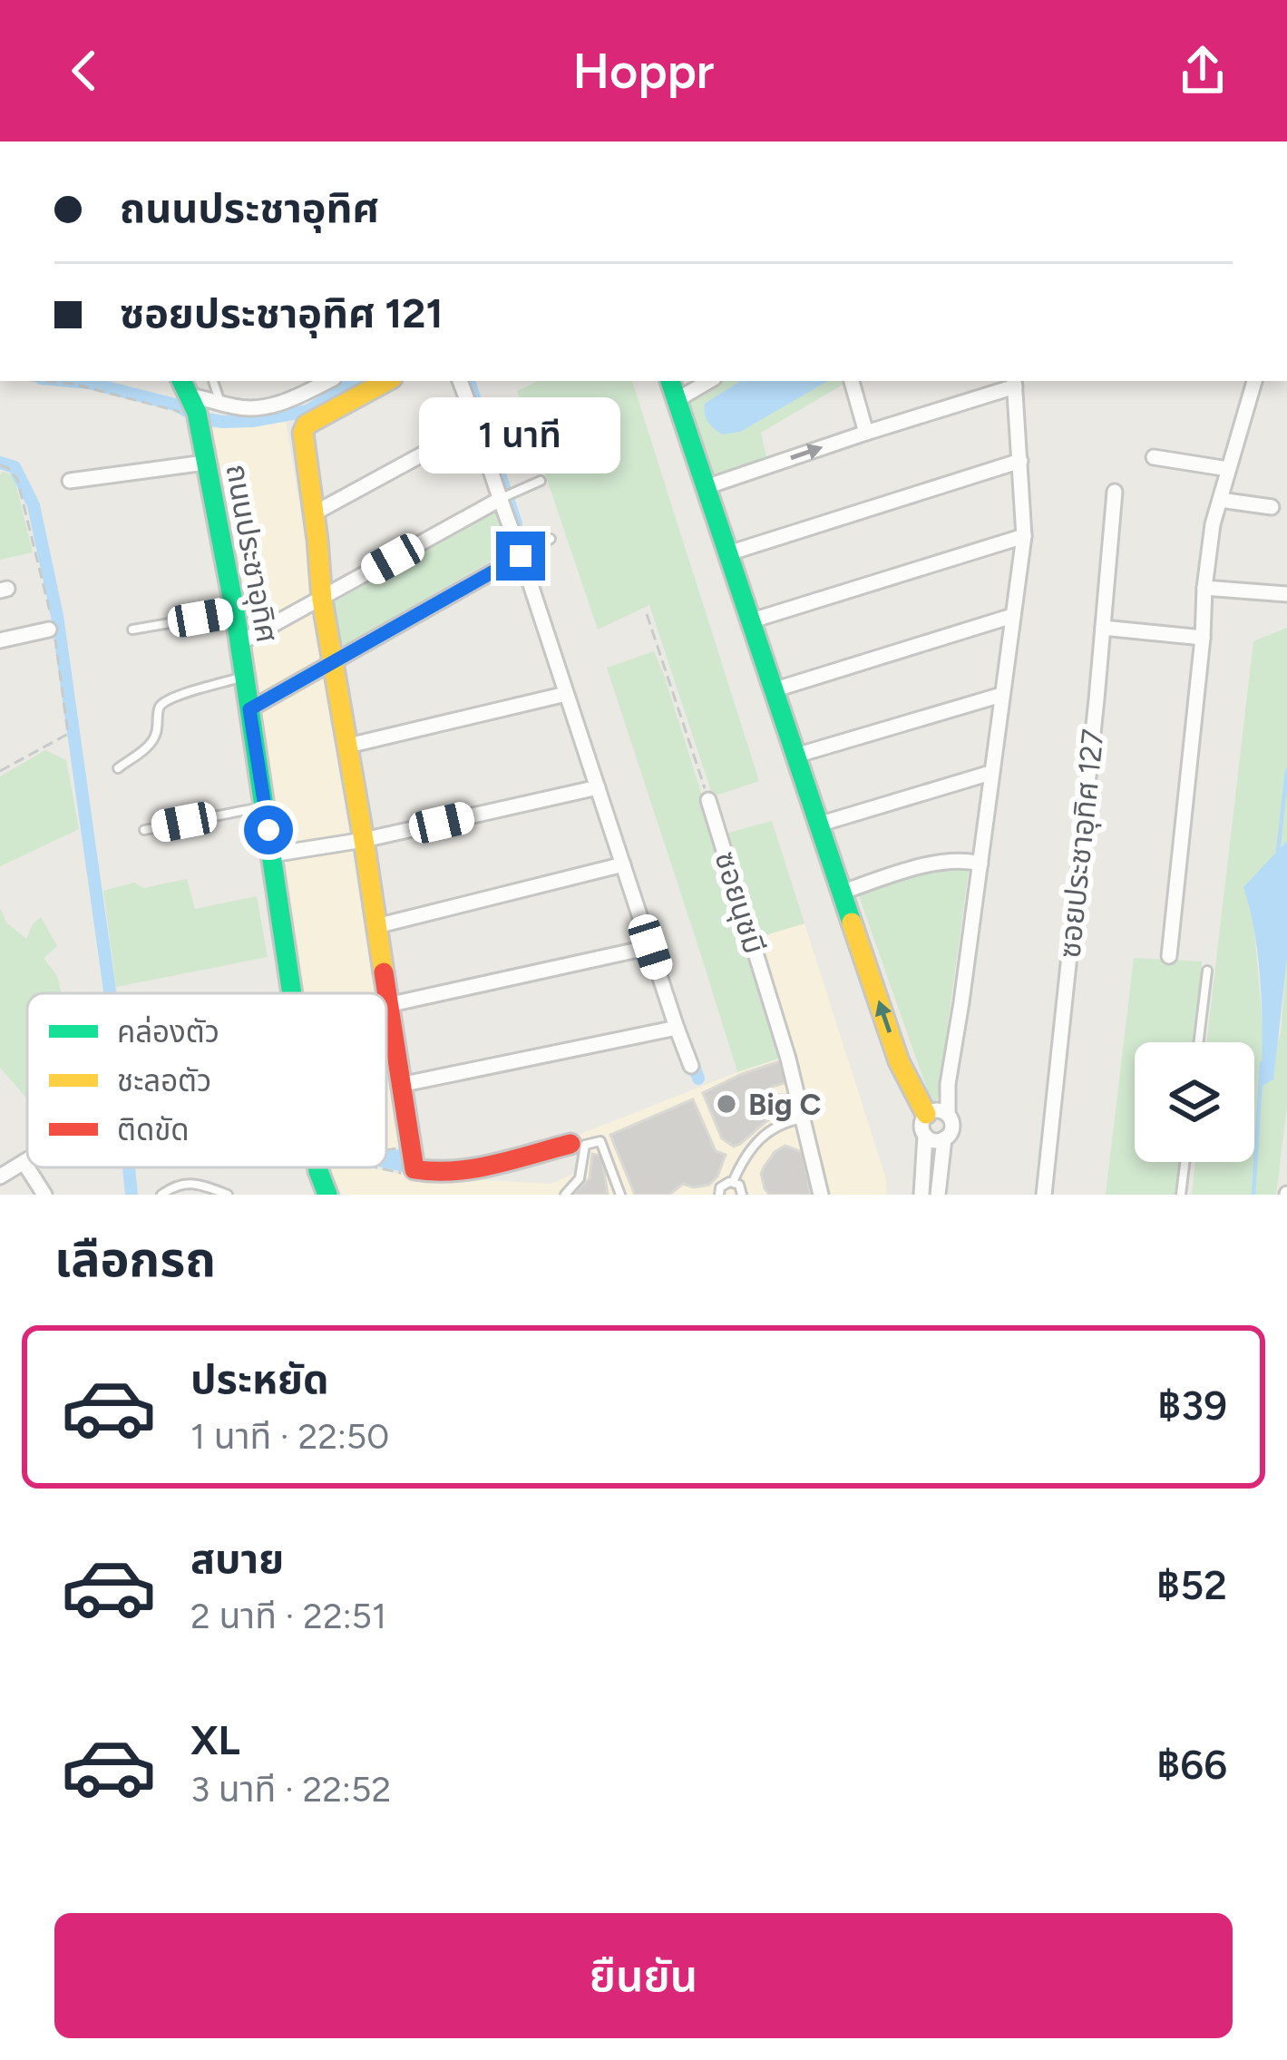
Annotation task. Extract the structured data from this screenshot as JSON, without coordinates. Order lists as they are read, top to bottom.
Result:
{
  "streets": {
    "street": ["ถนนประชาอุทิศ", "ซอยประชาอุทิศ 127", "ซอยนุชมี"]
  },
  "places": ["Big C"],
  "legend": ["คล่องตัว", "ชะลอตัว", "ติดขัด"],
  "page": {
    "header": "Hoppr",
    "banner": ["ถนนประชาอุทิศ", "ซอยประชาอุทิศ 121"],
    "bubble": "1 นาที",
    "heading": "เลือกรถ",
    "list": [
      {
        "name": "ประหยัด",
        "note": "1 นาที · 22:50",
        "value": "฿39"
      },
      {
        "name": "สบาย",
        "note": "2 นาที · 22:51",
        "value": "฿52"
      },
      {
        "name": "XL",
        "note": "3 นาที · 22:52",
        "value": "฿66"
      }
    ],
    "buttons": "ยืนยัน"
  }
}
